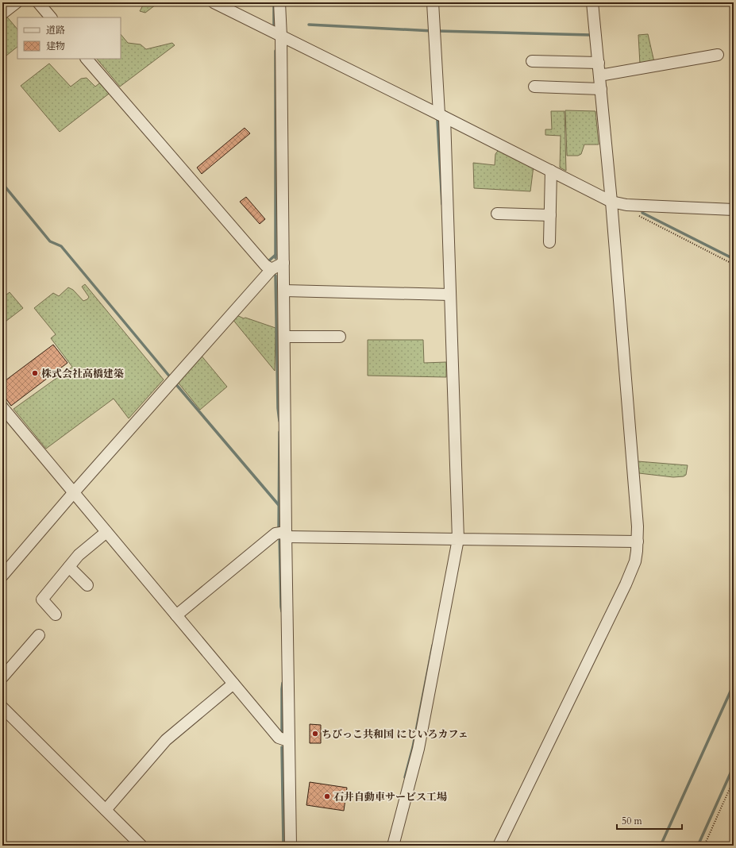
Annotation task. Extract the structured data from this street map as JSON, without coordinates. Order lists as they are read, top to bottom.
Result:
{
  "places": ["株式会社高橋建築", "ちびっこ共和国 にじいろカフェ", "石井自動車サービス工場"],
  "legend": ["道路", "建物"],
  "scale_bar": "50 m"
}
